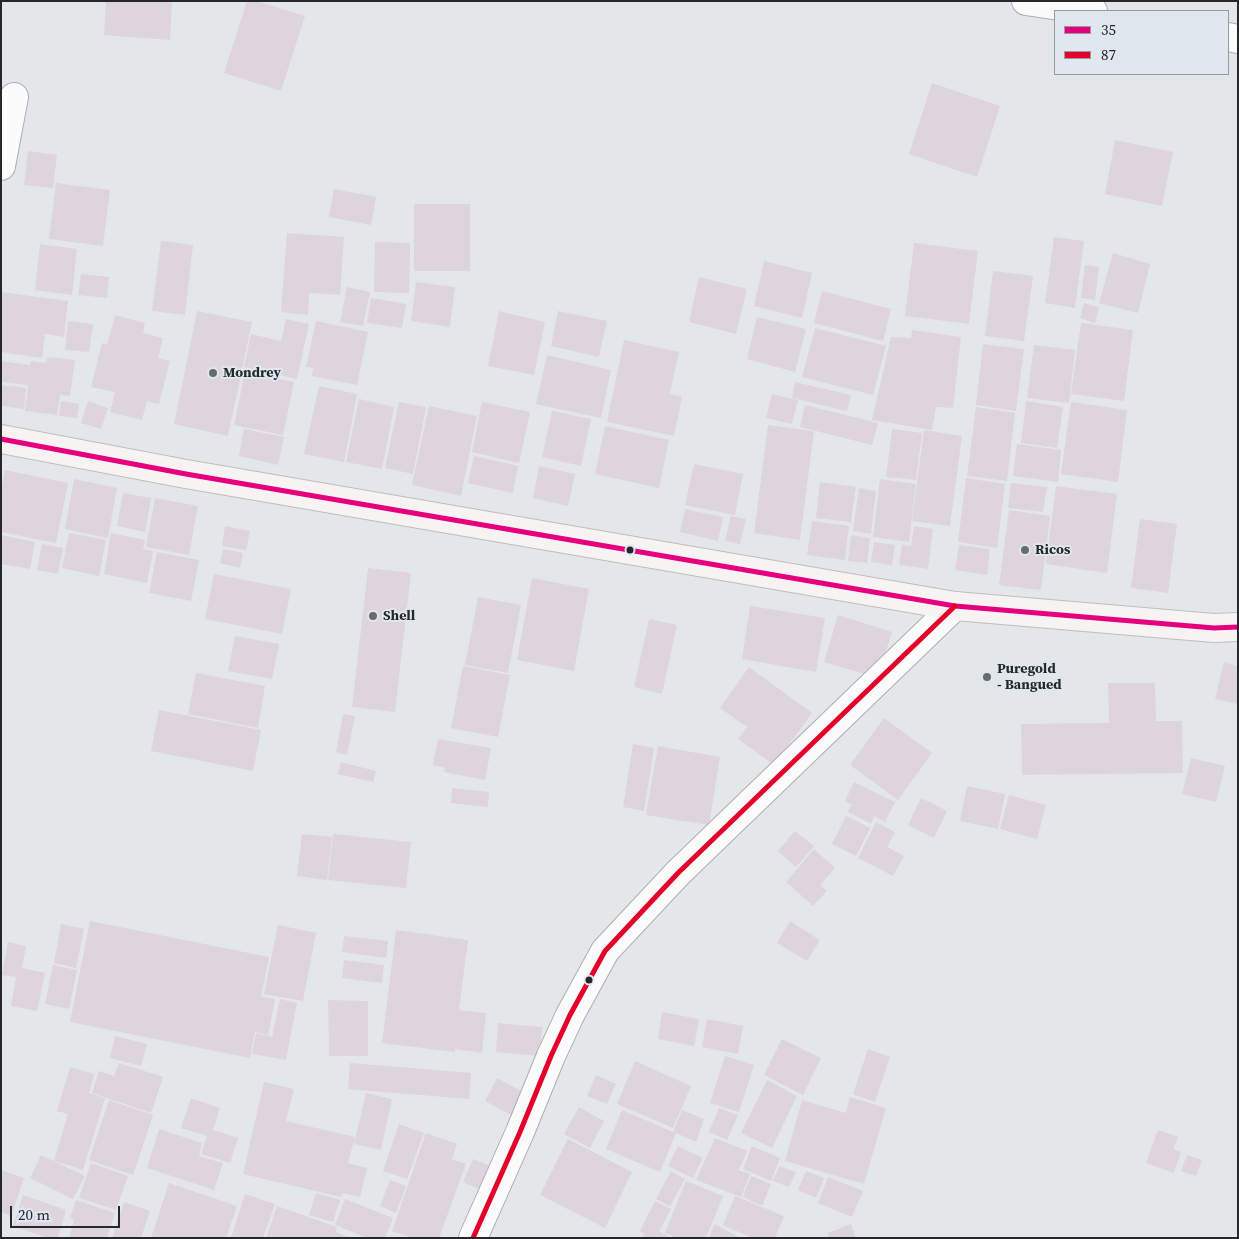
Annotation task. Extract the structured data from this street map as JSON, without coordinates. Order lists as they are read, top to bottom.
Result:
{
  "places": [
    "Mondrey",
    "Ricos",
    "Shell",
    "Puregold - Bangued"
  ],
  "lines": ["transit line 35", "transit line 87"],
  "legend": ["35", "87"],
  "scale_bar": "20 m"
}
